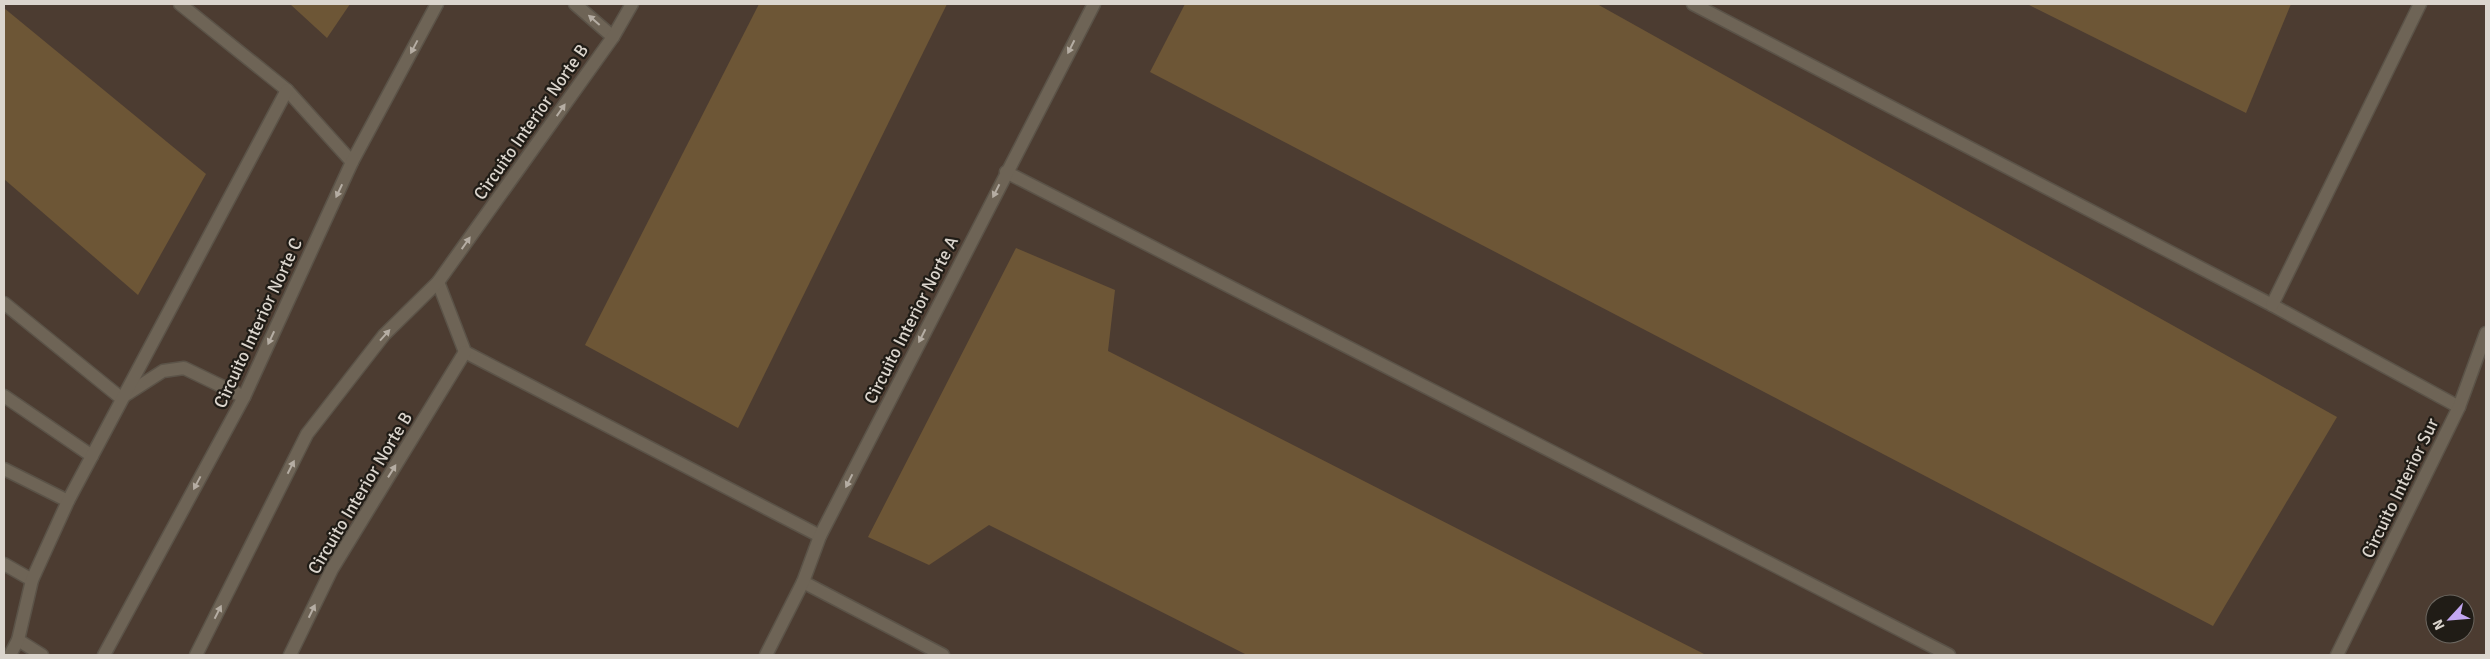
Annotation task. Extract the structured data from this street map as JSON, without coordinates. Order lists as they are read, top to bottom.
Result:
{
  "streets": {
    "street": [
      "Circuito Interior Norte B",
      "Circuito Interior Norte A",
      "Circuito Interior Norte C",
      "Circuito Interior Sur"
    ]
  },
  "one_way": ["Circuito Interior Norte B", "Circuito Interior Norte A"],
  "north": "bottom left"
}
